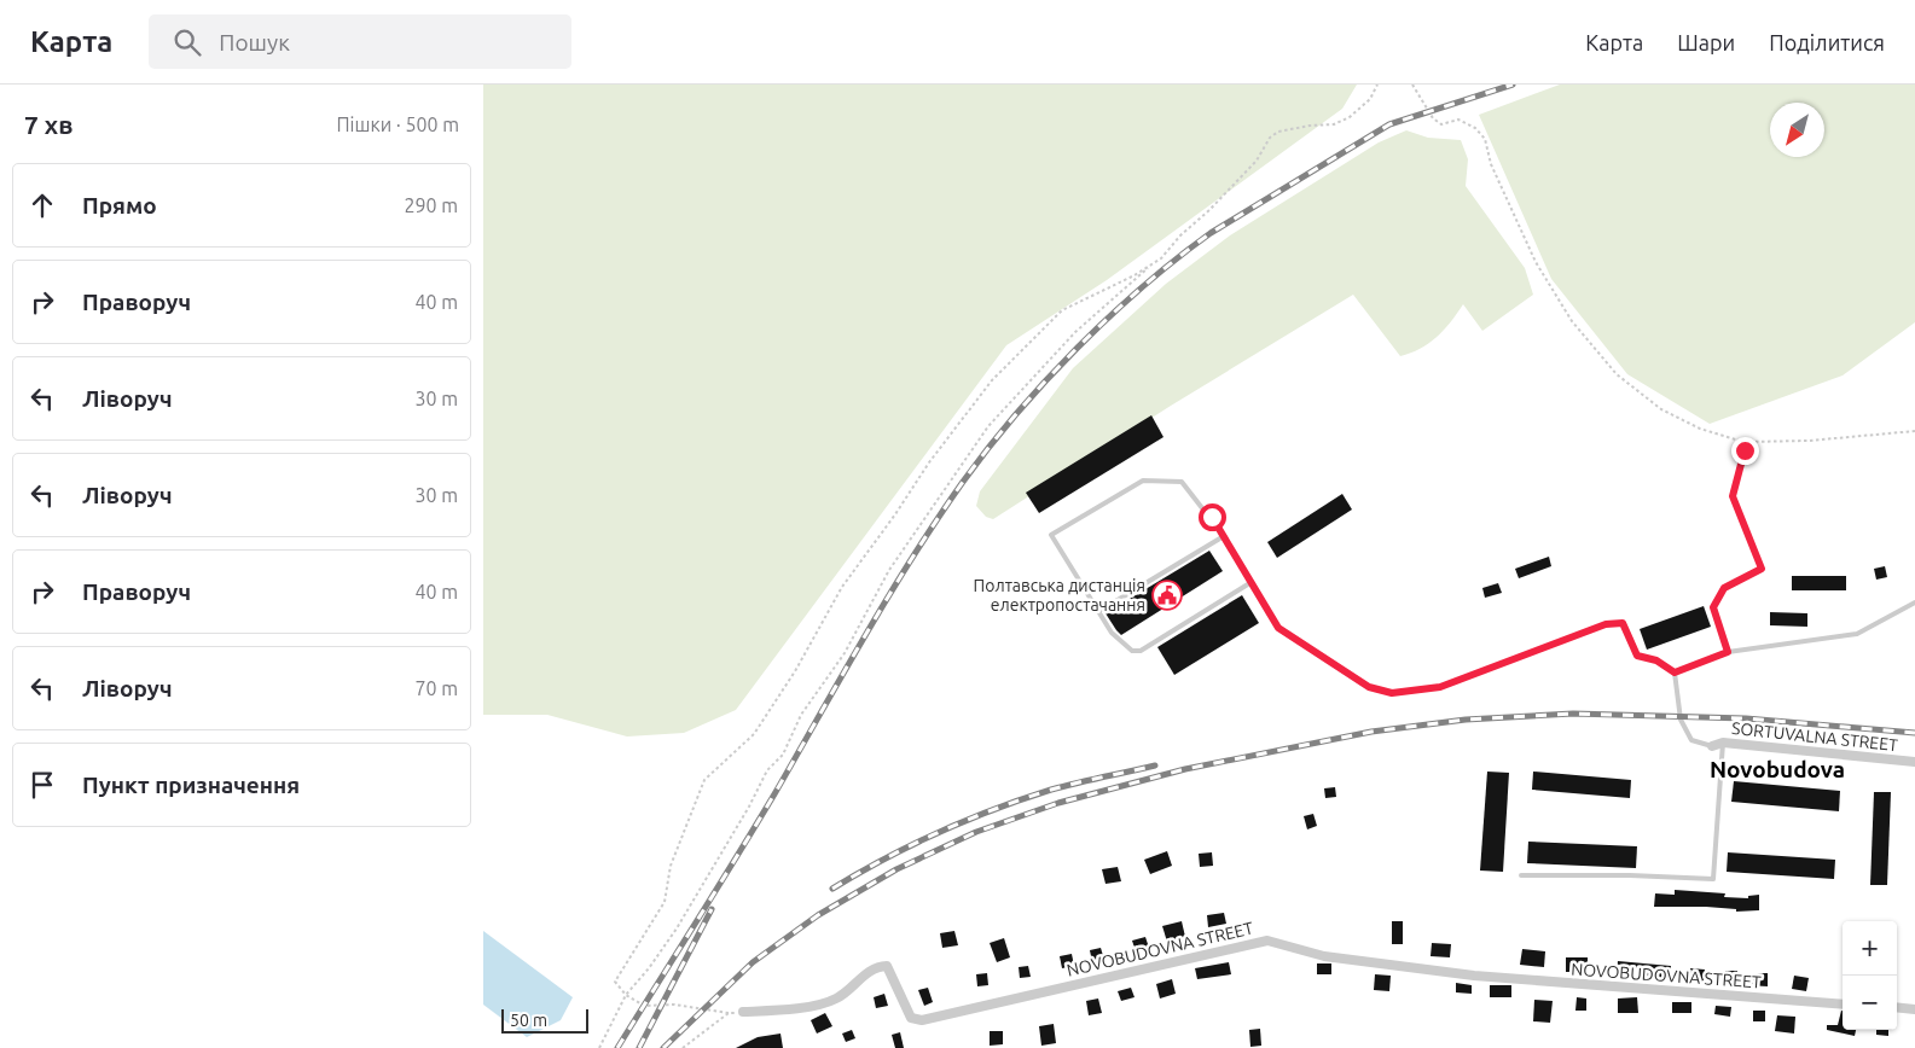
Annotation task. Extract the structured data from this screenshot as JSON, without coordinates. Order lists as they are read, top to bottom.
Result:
{
  "streets": {
    "street": ["SORTUVALNA STREET", "NOVOBUDOVNA STREET"]
  },
  "districts": ["Novobudova"],
  "places": {
    "public building": ["Полтавська дистанція електропостачання"]
  },
  "scale_bar": "50 m",
  "north": "bottom left",
  "page": {
    "header": "Карта",
    "search": "Пошук",
    "nav": ["Карта", "Шари", "Поділитися"],
    "heading": ["7 хв", "Пішки · 500 m"],
    "list": [
      ["Прямо", "290 m"],
      ["Праворуч", "40 m"],
      ["Ліворуч", "30 m"],
      ["Ліворуч", "30 m"],
      ["Праворуч", "40 m"],
      ["Ліворуч", "70 m"],
      "Пункт призначення"
    ],
    "map_buttons": ["+", "−"],
    "scale": "50 m"
  }
}
